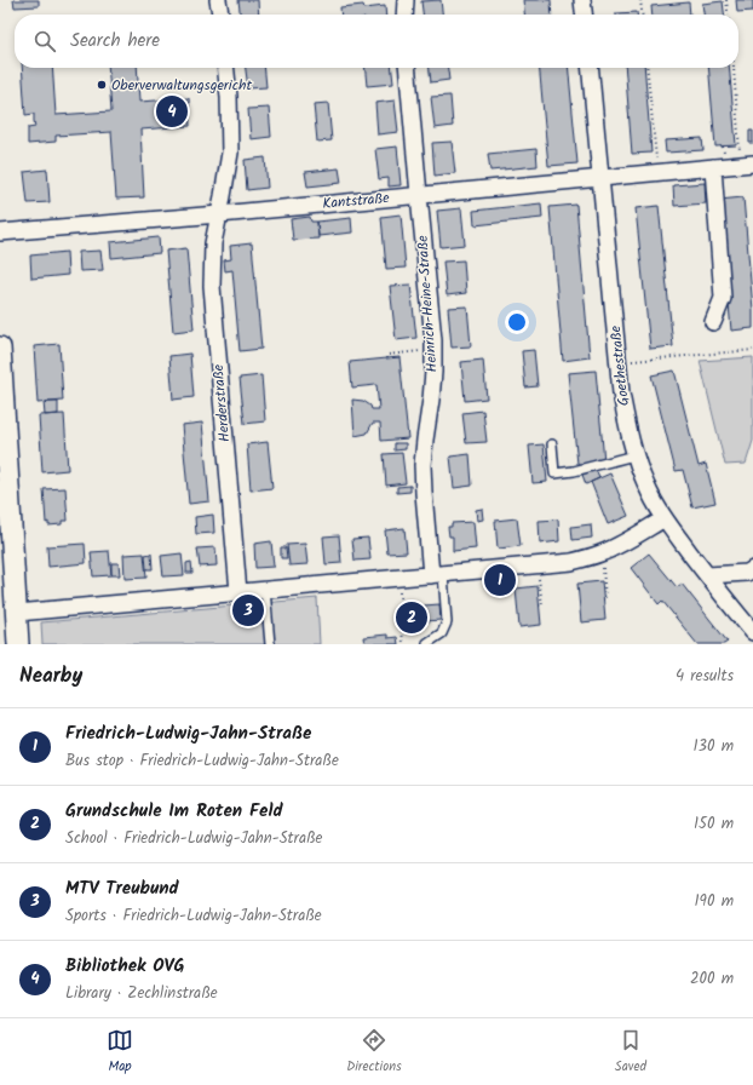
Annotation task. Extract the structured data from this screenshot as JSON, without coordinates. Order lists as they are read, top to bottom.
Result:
{
  "streets": {
    "street": [
      "Kantstraße",
      "Heinrich-Heine-Straße",
      "Goethestraße",
      "Herderstraße"
    ]
  },
  "crossings": [
    ["Kantstraße", "Heinrich-Heine-Straße"],
    ["Kantstraße", "Goethestraße"],
    ["Kantstraße", "Herderstraße"]
  ],
  "places": ["Oberverwaltungsgericht"],
  "page": {
    "search": "Search here",
    "pins": [
      "4",
      "1",
      "3",
      "2"
    ],
    "heading": ["Nearby", "4 results"],
    "list": [
      {
        "mark": "1",
        "name": "Friedrich-Ludwig-Jahn-Straße",
        "note": "Bus stop · Friedrich-Ludwig-Jahn-Straße",
        "value": "130 m"
      },
      {
        "mark": "2",
        "name": "Grundschule Im Roten Feld",
        "note": "School · Friedrich-Ludwig-Jahn-Straße",
        "value": "150 m"
      },
      {
        "mark": "3",
        "name": "MTV Treubund",
        "note": "Sports · Friedrich-Ludwig-Jahn-Straße",
        "value": "190 m"
      },
      {
        "mark": "4",
        "name": "Bibliothek OVG",
        "note": "Library · Zechlinstraße",
        "value": "200 m"
      }
    ],
    "nav": ["Map", "Directions", "Saved"]
  }
}
